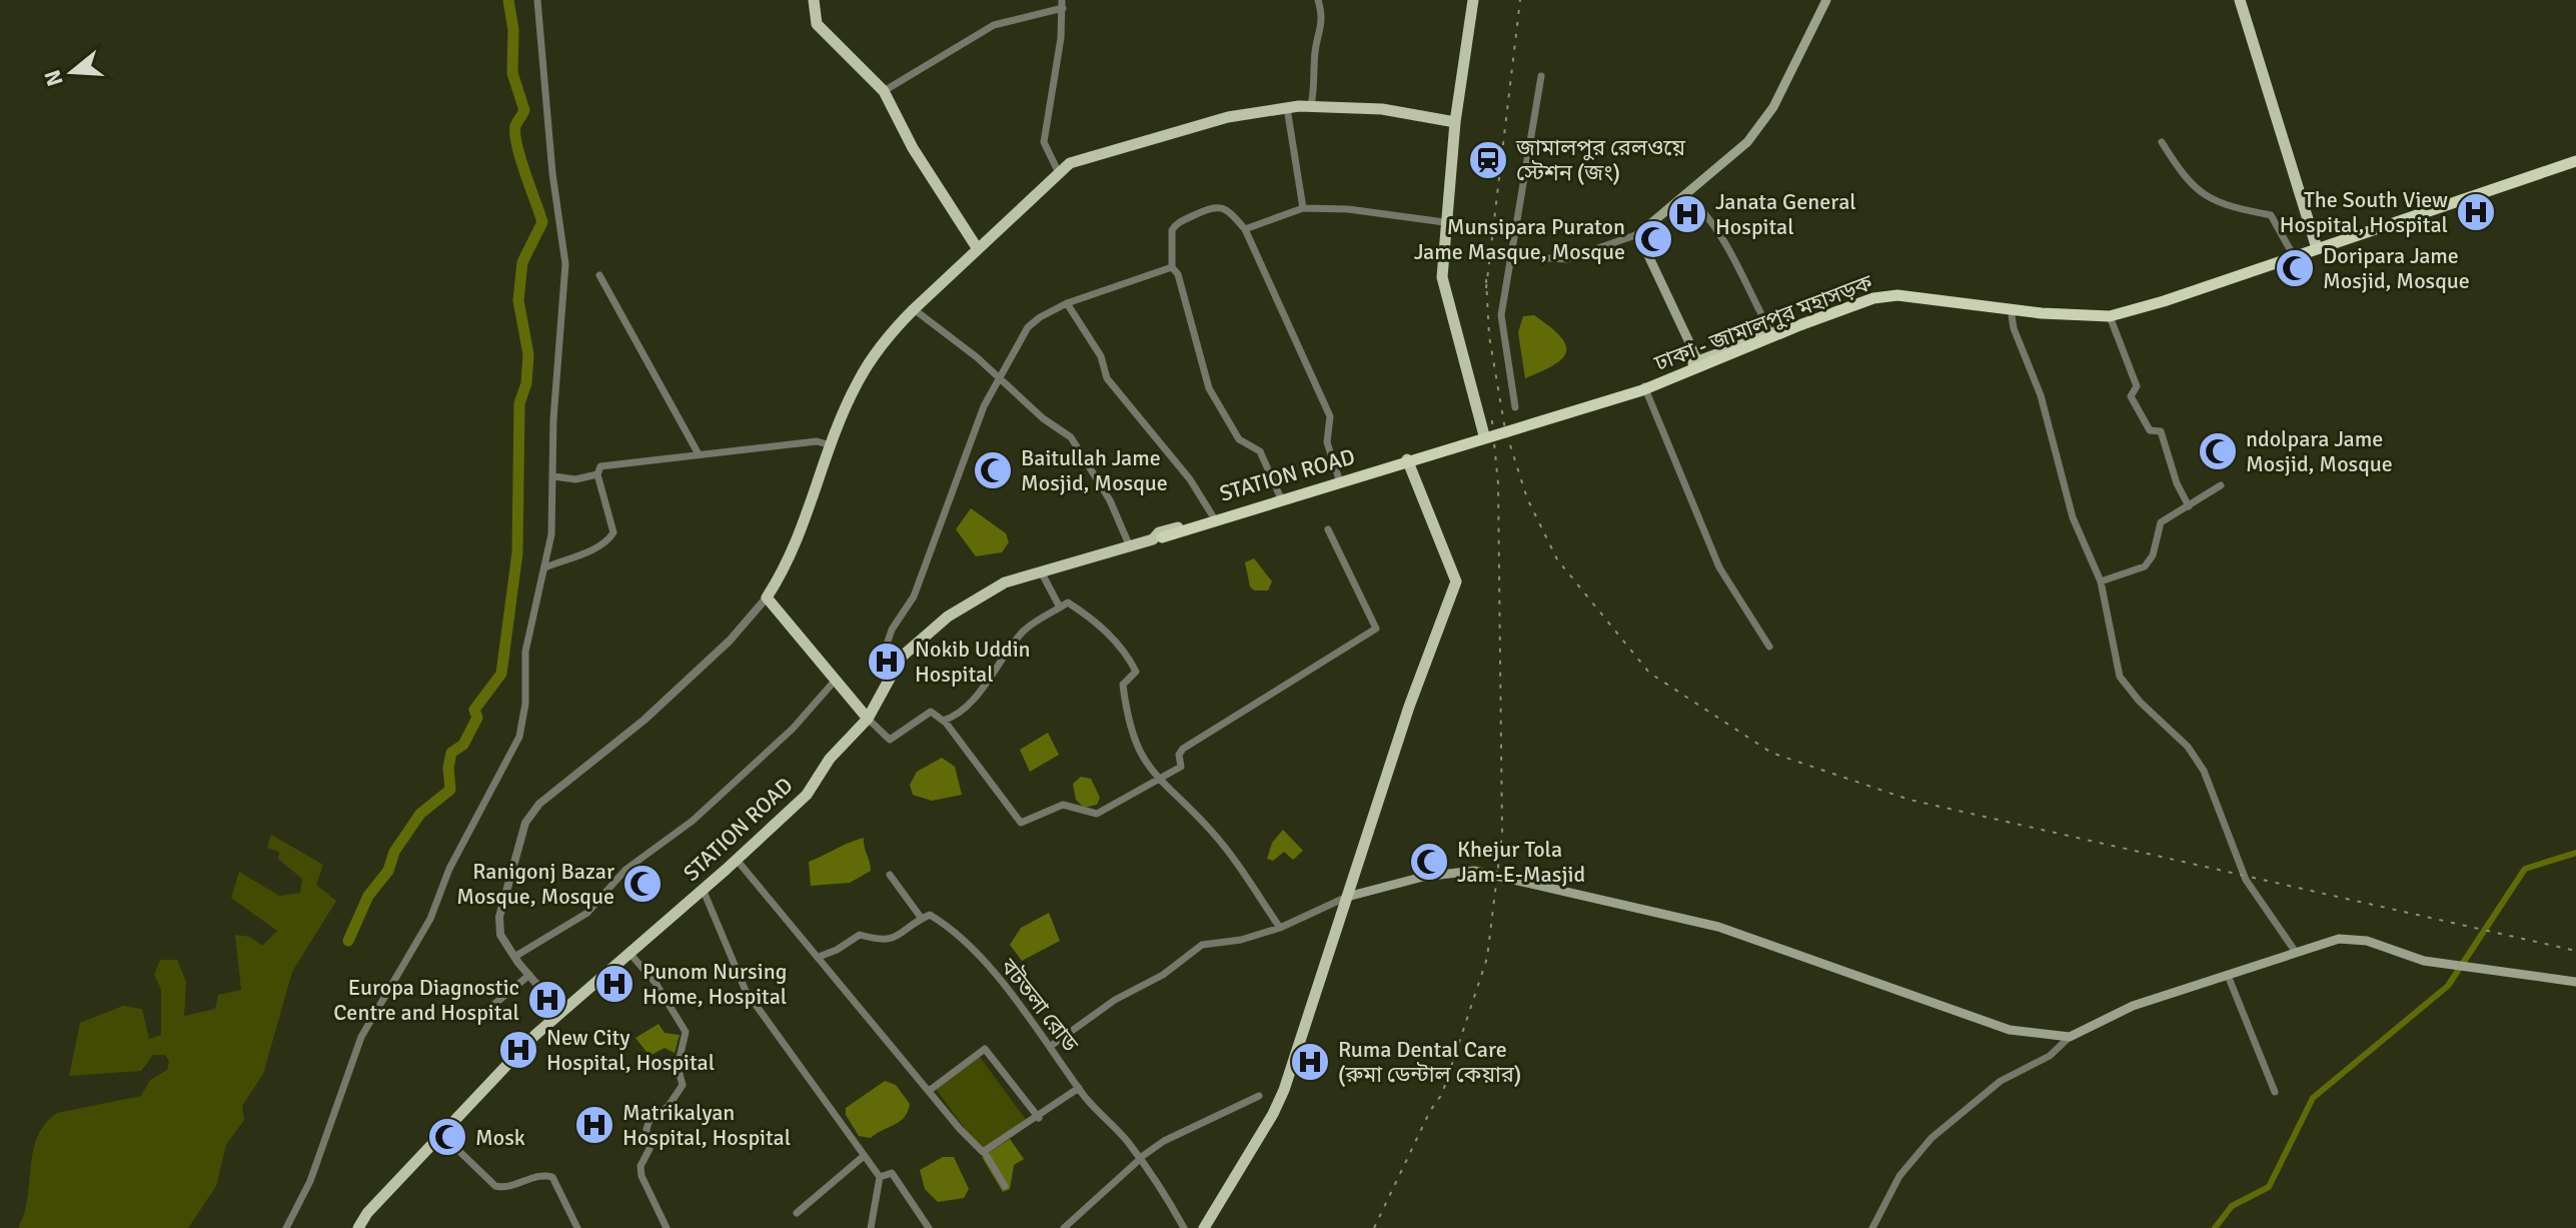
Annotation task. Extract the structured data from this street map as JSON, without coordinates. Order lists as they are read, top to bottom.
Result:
{
  "streets": {
    "highway": ["ঢাকা - জামালপুর মহাসড়ক"],
    "main road": ["STATION ROAD"],
    "street": ["বটতলা রোড"]
  },
  "crossings": [
    ["ঢাকা - জামালপুর মহাসড়ক", "STATION ROAD"]
  ],
  "places": {
    "station": ["জামালপুর রেলওয়ে স্টেশন (জং)"],
    "hospital": [
      "The South View Hospital, Hospital",
      "Janata General Hospital",
      "Nokib Uddin Hospital",
      "Punom Nursing Home, Hospital",
      "Europa Diagnostic Centre and Hospital",
      "New City Hospital, Hospital",
      "Ruma Dental Care (রুমা ডেন্টাল কেয়ার)",
      "Matrikalyan Hospital, Hospital"
    ],
    "mosque": [
      "Munsipara Puraton Jame Masque, Mosque",
      "Doripara Jame Mosjid, Mosque",
      "ndolpara Jame Mosjid, Mosque",
      "Baitullah Jame Mosjid, Mosque",
      "Khejur Tola Jam-E-Masjid",
      "Ranigonj Bazar Mosque, Mosque",
      "Mosk"
    ]
  },
  "north": "left"
}
